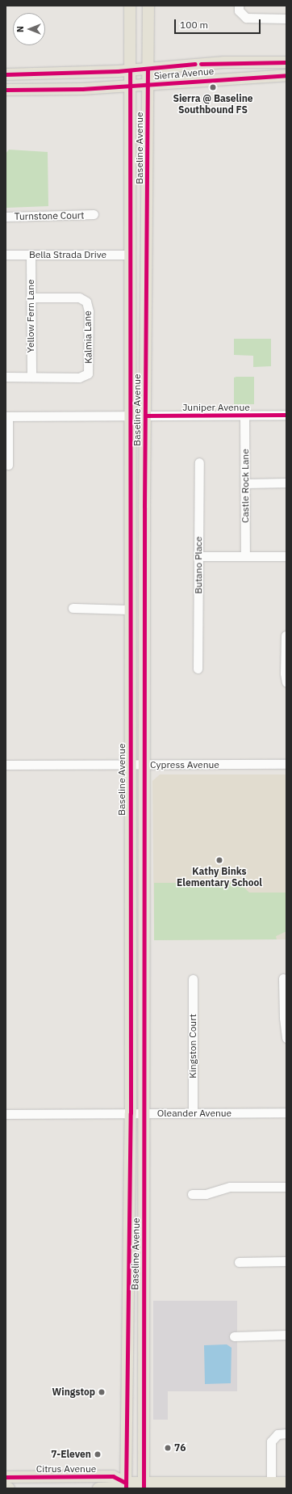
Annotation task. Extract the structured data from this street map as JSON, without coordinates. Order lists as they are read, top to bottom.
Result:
{
  "streets": {
    "main road": ["Sierra Avenue", "Baseline Avenue", "Citrus Avenue"],
    "street": [
      "Turnstone Court",
      "Bella Strada Drive",
      "Yellow Fern Lane",
      "Kalmia Lane",
      "Juniper Avenue",
      "Castle Rock Lane",
      "Butano Place",
      "Cypress Avenue",
      "Kingston Court",
      "Oleander Avenue"
    ]
  },
  "crossings": [
    ["Sierra Avenue", "Baseline Avenue"],
    ["Baseline Avenue", "Bella Strada Drive"],
    ["Baseline Avenue", "Juniper Avenue"],
    ["Baseline Avenue", "Cypress Avenue"],
    ["Baseline Avenue", "Oleander Avenue"],
    ["Baseline Avenue", "Citrus Avenue"],
    ["Bella Strada Drive", "Yellow Fern Lane"],
    ["Yellow Fern Lane", "Kalmia Lane"],
    ["Juniper Avenue", "Castle Rock Lane"],
    ["Kingston Court", "Oleander Avenue"]
  ],
  "places": [
    "Sierra @ Baseline Southbound FS",
    "Kathy Binks Elementary School",
    "Wingstop",
    "76",
    "7-Eleven"
  ],
  "scale_bar": "100 m",
  "north": "left"
}
